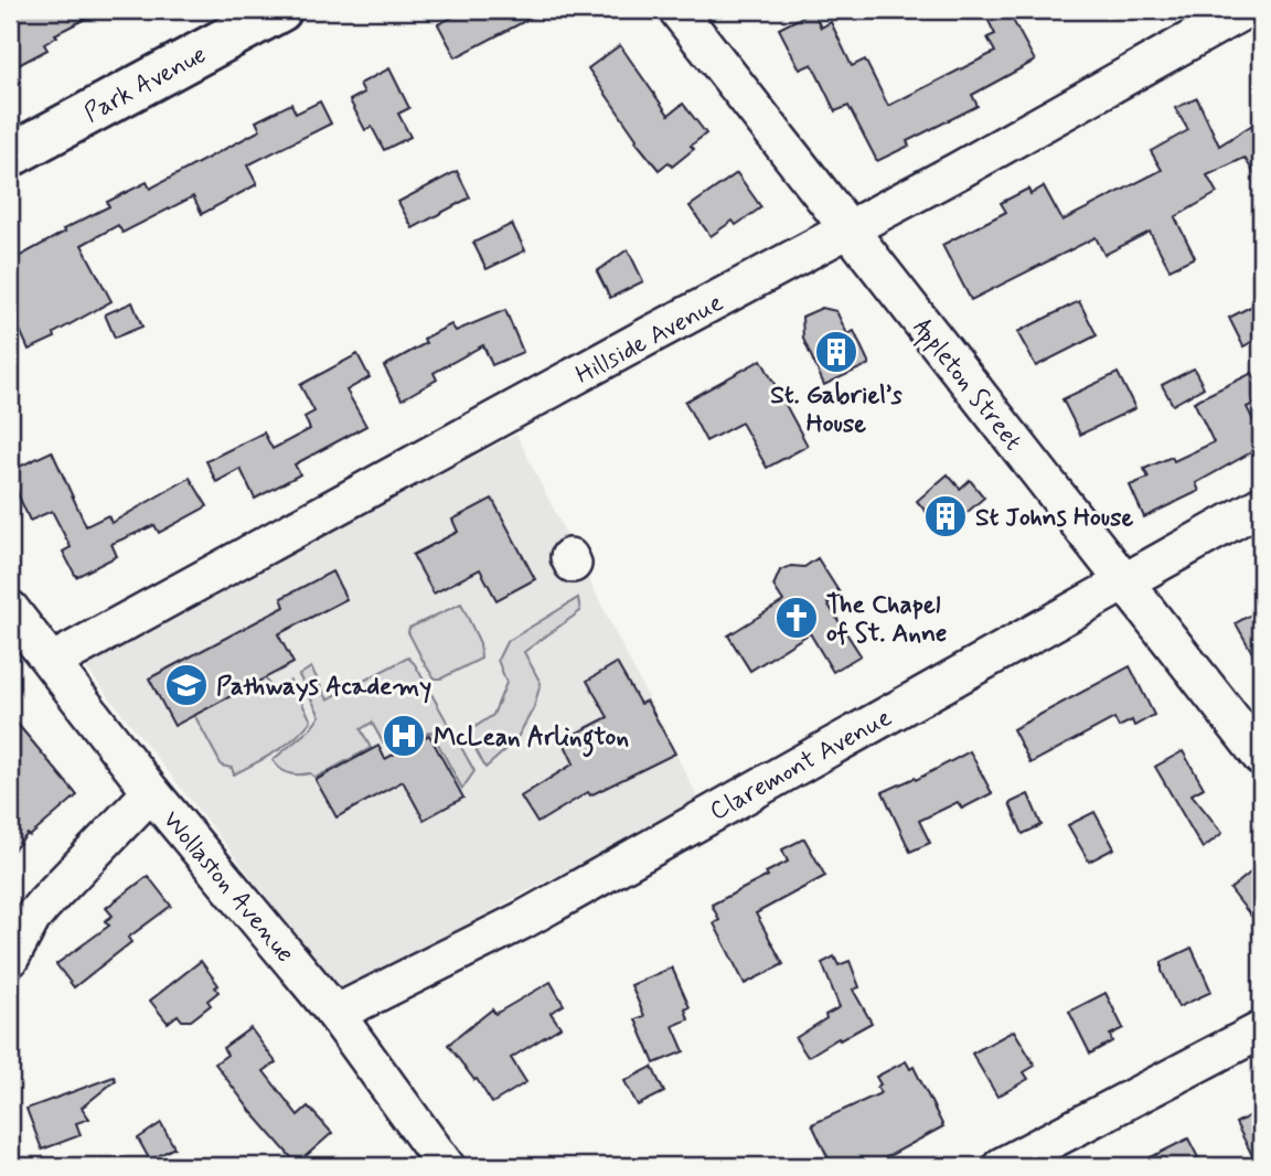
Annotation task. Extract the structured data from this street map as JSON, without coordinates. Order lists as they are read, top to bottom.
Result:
{
  "streets": {
    "main road": ["Park Avenue"],
    "street": [
      "Hillside Avenue",
      "Appleton Street",
      "Claremont Avenue",
      "Wollaston Avenue"
    ]
  },
  "crossings": [
    ["Hillside Avenue", "Appleton Street"],
    ["Hillside Avenue", "Wollaston Avenue"],
    ["Appleton Street", "Claremont Avenue"],
    ["Claremont Avenue", "Wollaston Avenue"]
  ],
  "places": {
    "building": ["St. Gabriel’s House", "St Johns House"],
    "church": ["The Chapel of St. Anne"],
    "school or university": ["Pathways Academy"],
    "hospital": ["McLean Arlington"]
  }
}
